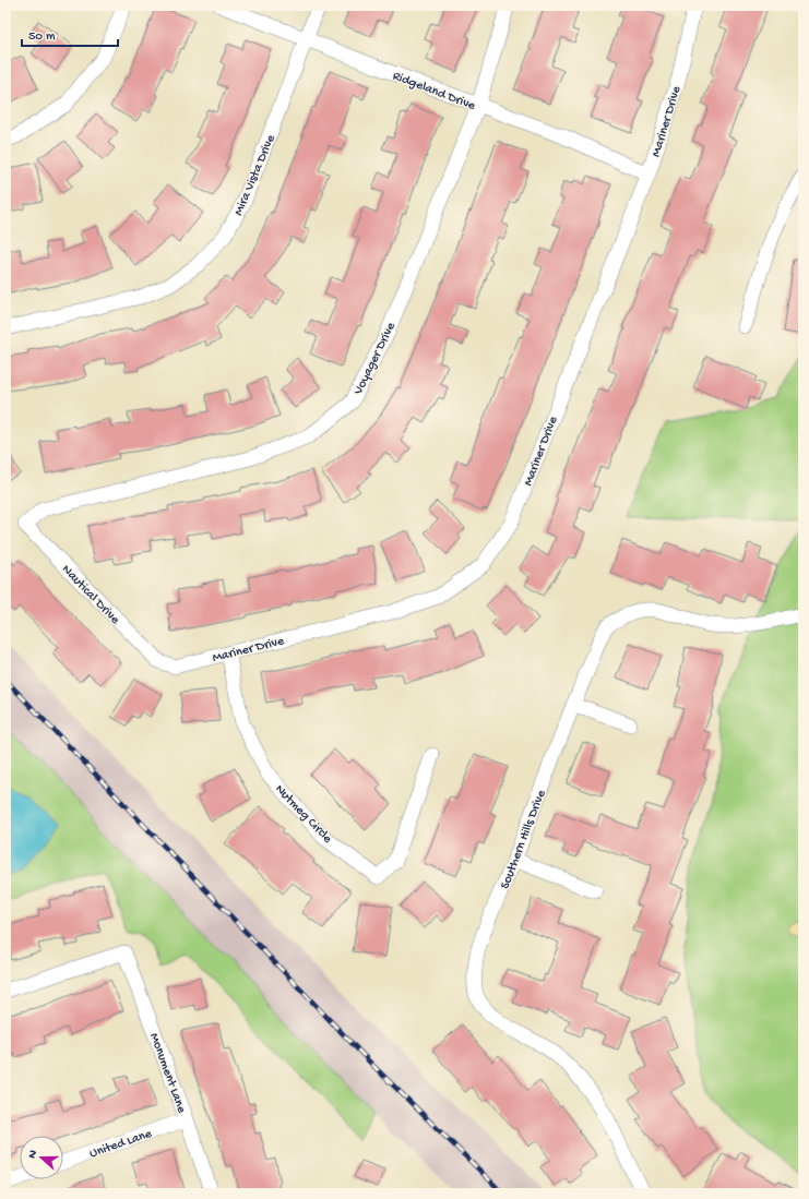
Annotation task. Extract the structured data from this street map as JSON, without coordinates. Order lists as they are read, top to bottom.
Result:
{
  "streets": {
    "street": [
      "Ridgeland Drive",
      "Mariner Drive",
      "Mira Vista Drive",
      "Voyager Drive",
      "Nautical Drive",
      "Nutmeg Circle",
      "Southern Hills Drive",
      "Monument Lane",
      "United Lane"
    ]
  },
  "crossings": [
    ["Ridgeland Drive", "Mariner Drive"],
    ["Ridgeland Drive", "Mira Vista Drive"],
    ["Ridgeland Drive", "Voyager Drive"],
    ["Mariner Drive", "Nautical Drive"],
    ["Mariner Drive", "Nutmeg Circle"],
    ["Voyager Drive", "Nautical Drive"],
    ["Monument Lane", "United Lane"]
  ],
  "scale_bar": "50 m",
  "north": "left"
}
